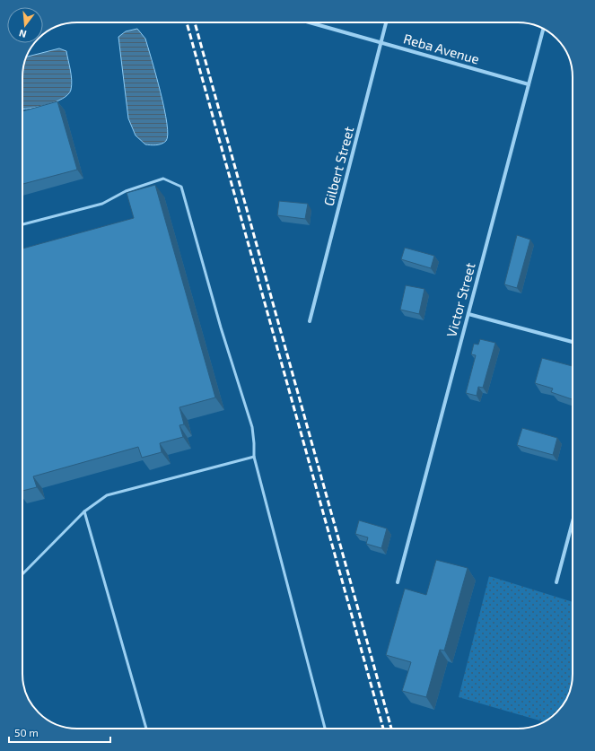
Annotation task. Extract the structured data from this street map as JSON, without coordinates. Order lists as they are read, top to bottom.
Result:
{
  "streets": {
    "street": ["Reba Avenue", "Gilbert Street", "Victor Street"]
  },
  "crossings": [
    ["Reba Avenue", "Gilbert Street"],
    ["Reba Avenue", "Victor Street"]
  ],
  "scale_bar": "50 m",
  "north": "bottom"
}
